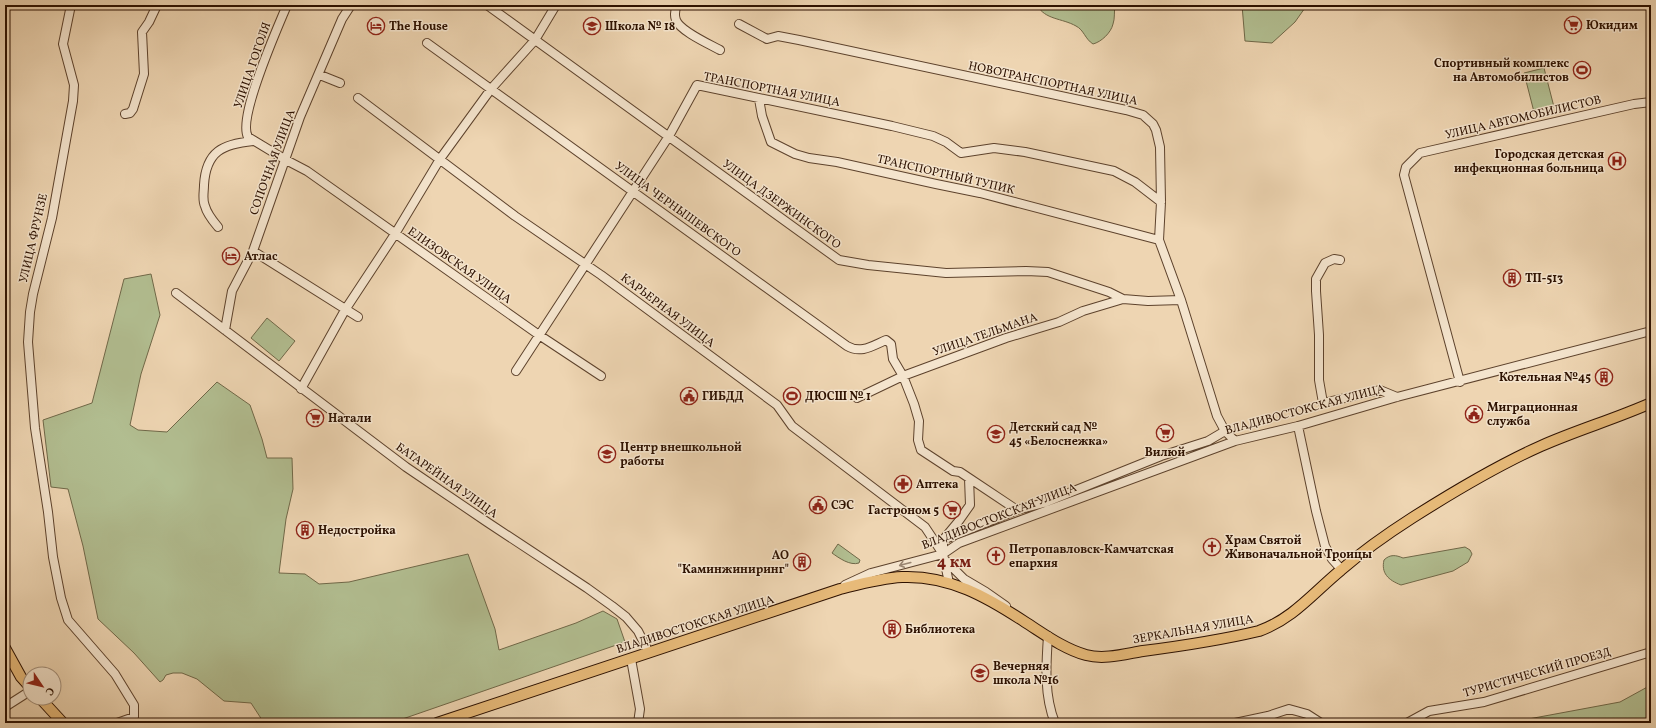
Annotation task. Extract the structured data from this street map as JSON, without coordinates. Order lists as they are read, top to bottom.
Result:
{
  "streets": {
    "main road": ["ВЛАДИВОСТОКСКАЯ УЛИЦА", "ЗЕРКАЛЬНАЯ УЛИЦА"],
    "street": [
      "УЛИЦА ГОГОЛЯ",
      "НОВОТРАНСПОРТНАЯ УЛИЦА",
      "ТРАНСПОРТНАЯ УЛИЦА",
      "УЛИЦА АВТОМОБИЛИСТОВ",
      "СОПОЧНАЯ УЛИЦА",
      "ТРАНСПОРТНЫЙ ТУПИК",
      "УЛИЦА ДЗЕРЖИНСКОГО",
      "УЛИЦА ЧЕРНЫШЕВСКОГО",
      "УЛИЦА ФРУНЗЕ",
      "ЕЛИЗОВСКАЯ УЛИЦА",
      "КАРЬЕРНАЯ УЛИЦА",
      "УЛИЦА ТЕЛЬМАНА",
      "БАТАРЕЙНАЯ УЛИЦА",
      "ТУРИСТИЧЕСКИЙ ПРОЕЗД"
    ]
  },
  "crossings": [
    ["НОВОТРАНСПОРТНАЯ УЛИЦА", "ТРАНСПОРТНАЯ УЛИЦА"],
    ["НОВОТРАНСПОРТНАЯ УЛИЦА", "ТРАНСПОРТНЫЙ ТУПИК"],
    ["НОВОТРАНСПОРТНАЯ УЛИЦА", "УЛИЦА ДЗЕРЖИНСКОГО"],
    ["НОВОТРАНСПОРТНАЯ УЛИЦА", "ВЛАДИВОСТОКСКАЯ УЛИЦА"],
    ["ТРАНСПОРТНАЯ УЛИЦА", "ТРАНСПОРТНЫЙ ТУПИК"],
    ["ТРАНСПОРТНАЯ УЛИЦА", "УЛИЦА ДЗЕРЖИНСКОГО"],
    ["ТРАНСПОРТНАЯ УЛИЦА", "УЛИЦА ЧЕРНЫШЕВСКОГО"],
    ["ТРАНСПОРТНАЯ УЛИЦА", "ЕЛИЗОВСКАЯ УЛИЦА"],
    ["ТРАНСПОРТНАЯ УЛИЦА", "КАРЬЕРНАЯ УЛИЦА"],
    ["УЛИЦА АВТОМОБИЛИСТОВ", "ВЛАДИВОСТОКСКАЯ УЛИЦА"],
    ["СОПОЧНАЯ УЛИЦА", "ЕЛИЗОВСКАЯ УЛИЦА"],
    ["СОПОЧНАЯ УЛИЦА", "БАТАРЕЙНАЯ УЛИЦА"],
    ["УЛИЦА ДЗЕРЖИНСКОГО", "УЛИЦА ТЕЛЬМАНА"],
    ["УЛИЦА ЧЕРНЫШЕВСКОГО", "УЛИЦА ТЕЛЬМАНА"],
    ["КАРЬЕРНАЯ УЛИЦА", "ВЛАДИВОСТОКСКАЯ УЛИЦА"],
    ["КАРЬЕРНАЯ УЛИЦА", "ЗЕРКАЛЬНАЯ УЛИЦА"],
    ["ВЛАДИВОСТОКСКАЯ УЛИЦА", "БАТАРЕЙНАЯ УЛИЦА"],
    ["ВЛАДИВОСТОКСКАЯ УЛИЦА", "ЗЕРКАЛЬНАЯ УЛИЦА"]
  ],
  "districts": ["4 км"],
  "places": {
    "supermarket": [
      "Юкидим",
      "Натали",
      "Вилюй",
      "Гастроном 5"
    ],
    "hotel": ["The House", "Атлас"],
    "school or university": [
      "Школа № 18",
      "Детский сад № 45 «Белоснежка»",
      "Центр внешкольной работы",
      "Вечерняя школа №16"
    ],
    "sports": ["Спортивный комплекс на Автомобилистов", "ДЮСШ № 1"],
    "hospital": ["Городская детская инфекционная больница"],
    "building": [
      "ТП-513",
      "Котельная №45",
      "Недостройка",
      "АО \"Каминжиниринг\"",
      "Библиотека"
    ],
    "public building": ["ГИБДД", "Миграционная служба", "СЭС"],
    "pharmacy": ["Аптека"],
    "church": ["Храм Святой Живоначальной Троицы", "Петропавловск-Камчатская епархия"]
  },
  "north": "bottom right"
}
